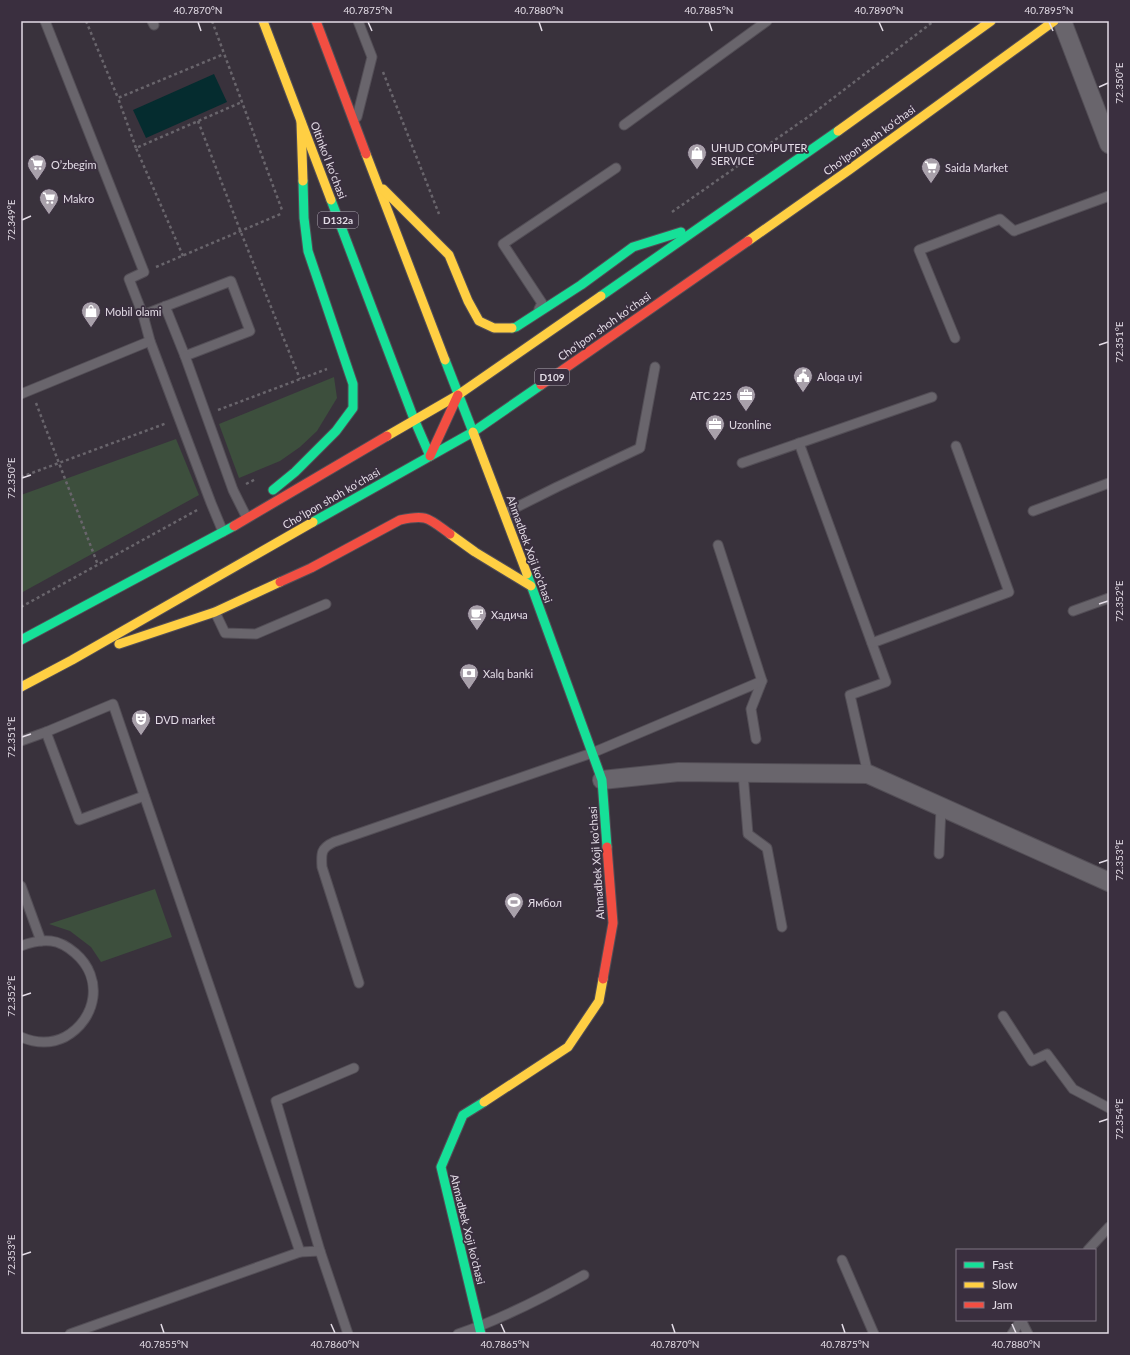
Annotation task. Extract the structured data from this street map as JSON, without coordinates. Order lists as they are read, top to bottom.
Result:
{
  "streets": {
    "main road": [
      "Choʻlpon shoh koʻchasi",
      "Oltinkoʻl koʻchasi",
      "D132a",
      "D109",
      "Ahmadbek Xoji ko'chasi"
    ]
  },
  "crossings": [
    ["Choʻlpon shoh koʻchasi", "Oltinkoʻl koʻchasi"],
    ["Choʻlpon shoh koʻchasi", "Ahmadbek Xoji ko'chasi"]
  ],
  "places": {
    "shop": ["UHUD COMPUTER SERVICE", "Mobil olami"],
    "supermarket": ["O’zbegim", "Saida Market", "Makro"],
    "public building": ["Aloqa uyi"],
    "office": ["АТС 225", "Uzonline"],
    "cafe": ["Хадича"],
    "bank": ["Xalq banki"],
    "theatre": ["DVD market"],
    "sports": ["Ямбол"]
  },
  "legend": ["Fast", "Slow", "Jam"],
  "coordinates": [
    "40.7870°N",
    "40.7875°N",
    "40.7880°N",
    "40.7885°N",
    "40.7890°N",
    "40.7895°N",
    "72.350°E",
    "72.349°E",
    "72.351°E",
    "72.352°E",
    "72.353°E",
    "72.354°E",
    "40.7855°N",
    "40.7860°N",
    "40.7865°N"
  ]
}
